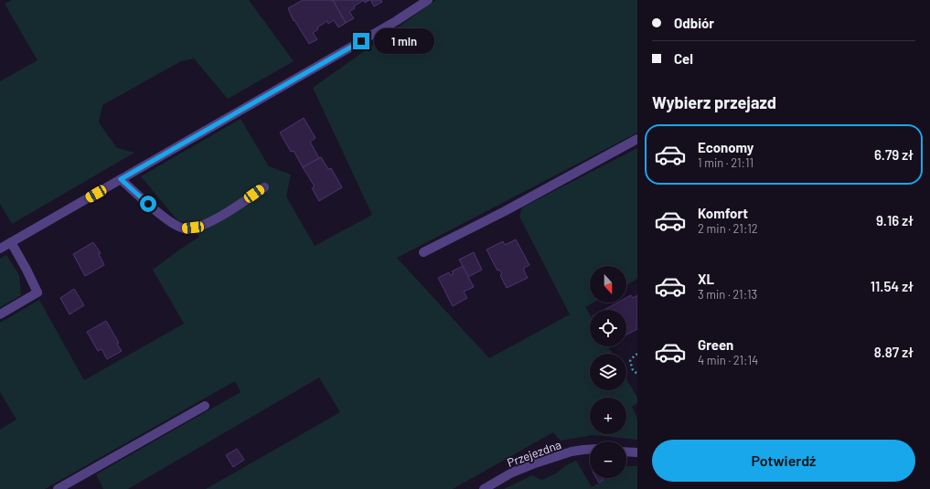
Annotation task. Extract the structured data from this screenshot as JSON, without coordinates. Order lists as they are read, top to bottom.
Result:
{
  "streets": {
    "street": ["Przejezdna"]
  },
  "north": "bottom",
  "page": {
    "banner": ["Odbiór", "Cel"],
    "bubble": "1 min",
    "heading": "Wybierz przejazd",
    "list": [
      {
        "name": "Economy",
        "note": "1 min · 21:11",
        "value": "6.79 zł"
      },
      {
        "name": "Komfort",
        "note": "2 min · 21:12",
        "value": "9.16 zł"
      },
      {
        "name": "XL",
        "note": "3 min · 21:13",
        "value": "11.54 zł"
      },
      {
        "name": "Green",
        "note": "4 min · 21:14",
        "value": "8.87 zł"
      }
    ],
    "map_buttons": ["+", "−"],
    "buttons": "Potwierdź"
  }
}
